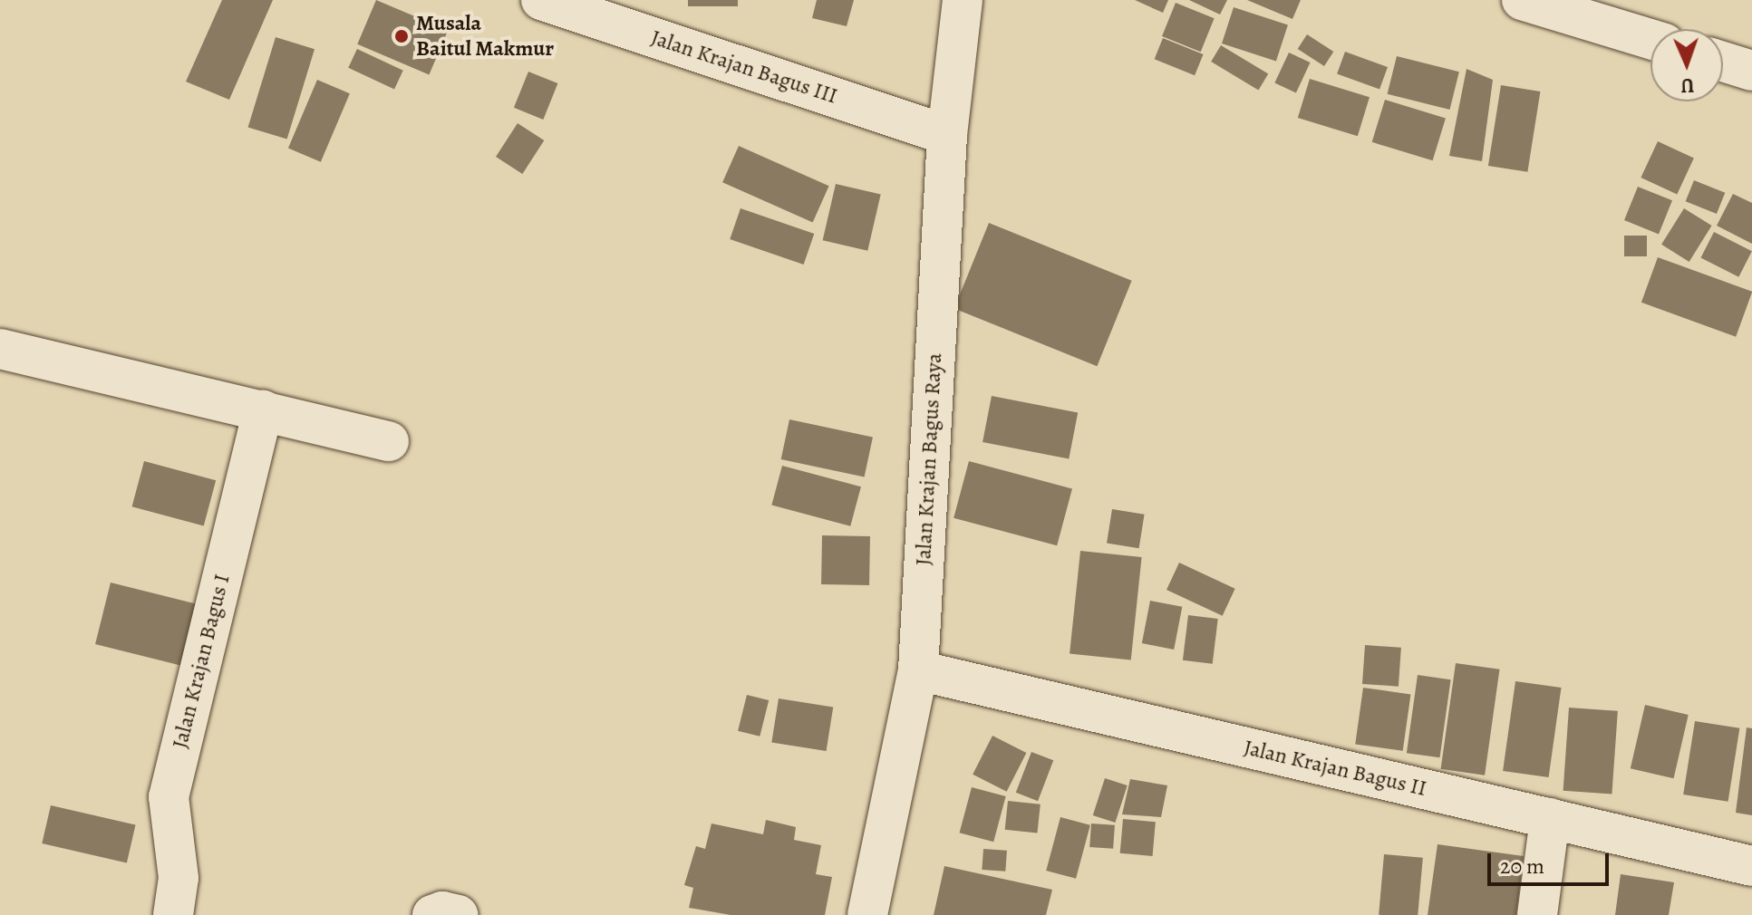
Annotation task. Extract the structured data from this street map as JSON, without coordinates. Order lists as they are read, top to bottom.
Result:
{
  "streets": {
    "street": [
      "Jalan Krajan Bagus III",
      "Jalan Krajan Bagus Raya",
      "Jalan Krajan Bagus I",
      "Jalan Krajan Bagus II"
    ]
  },
  "crossings": [
    ["Jalan Krajan Bagus III", "Jalan Krajan Bagus Raya"],
    ["Jalan Krajan Bagus Raya", "Jalan Krajan Bagus II"]
  ],
  "places": ["Musala Baitul Makmur"],
  "scale_bar": "20 m",
  "north": "bottom"
}
